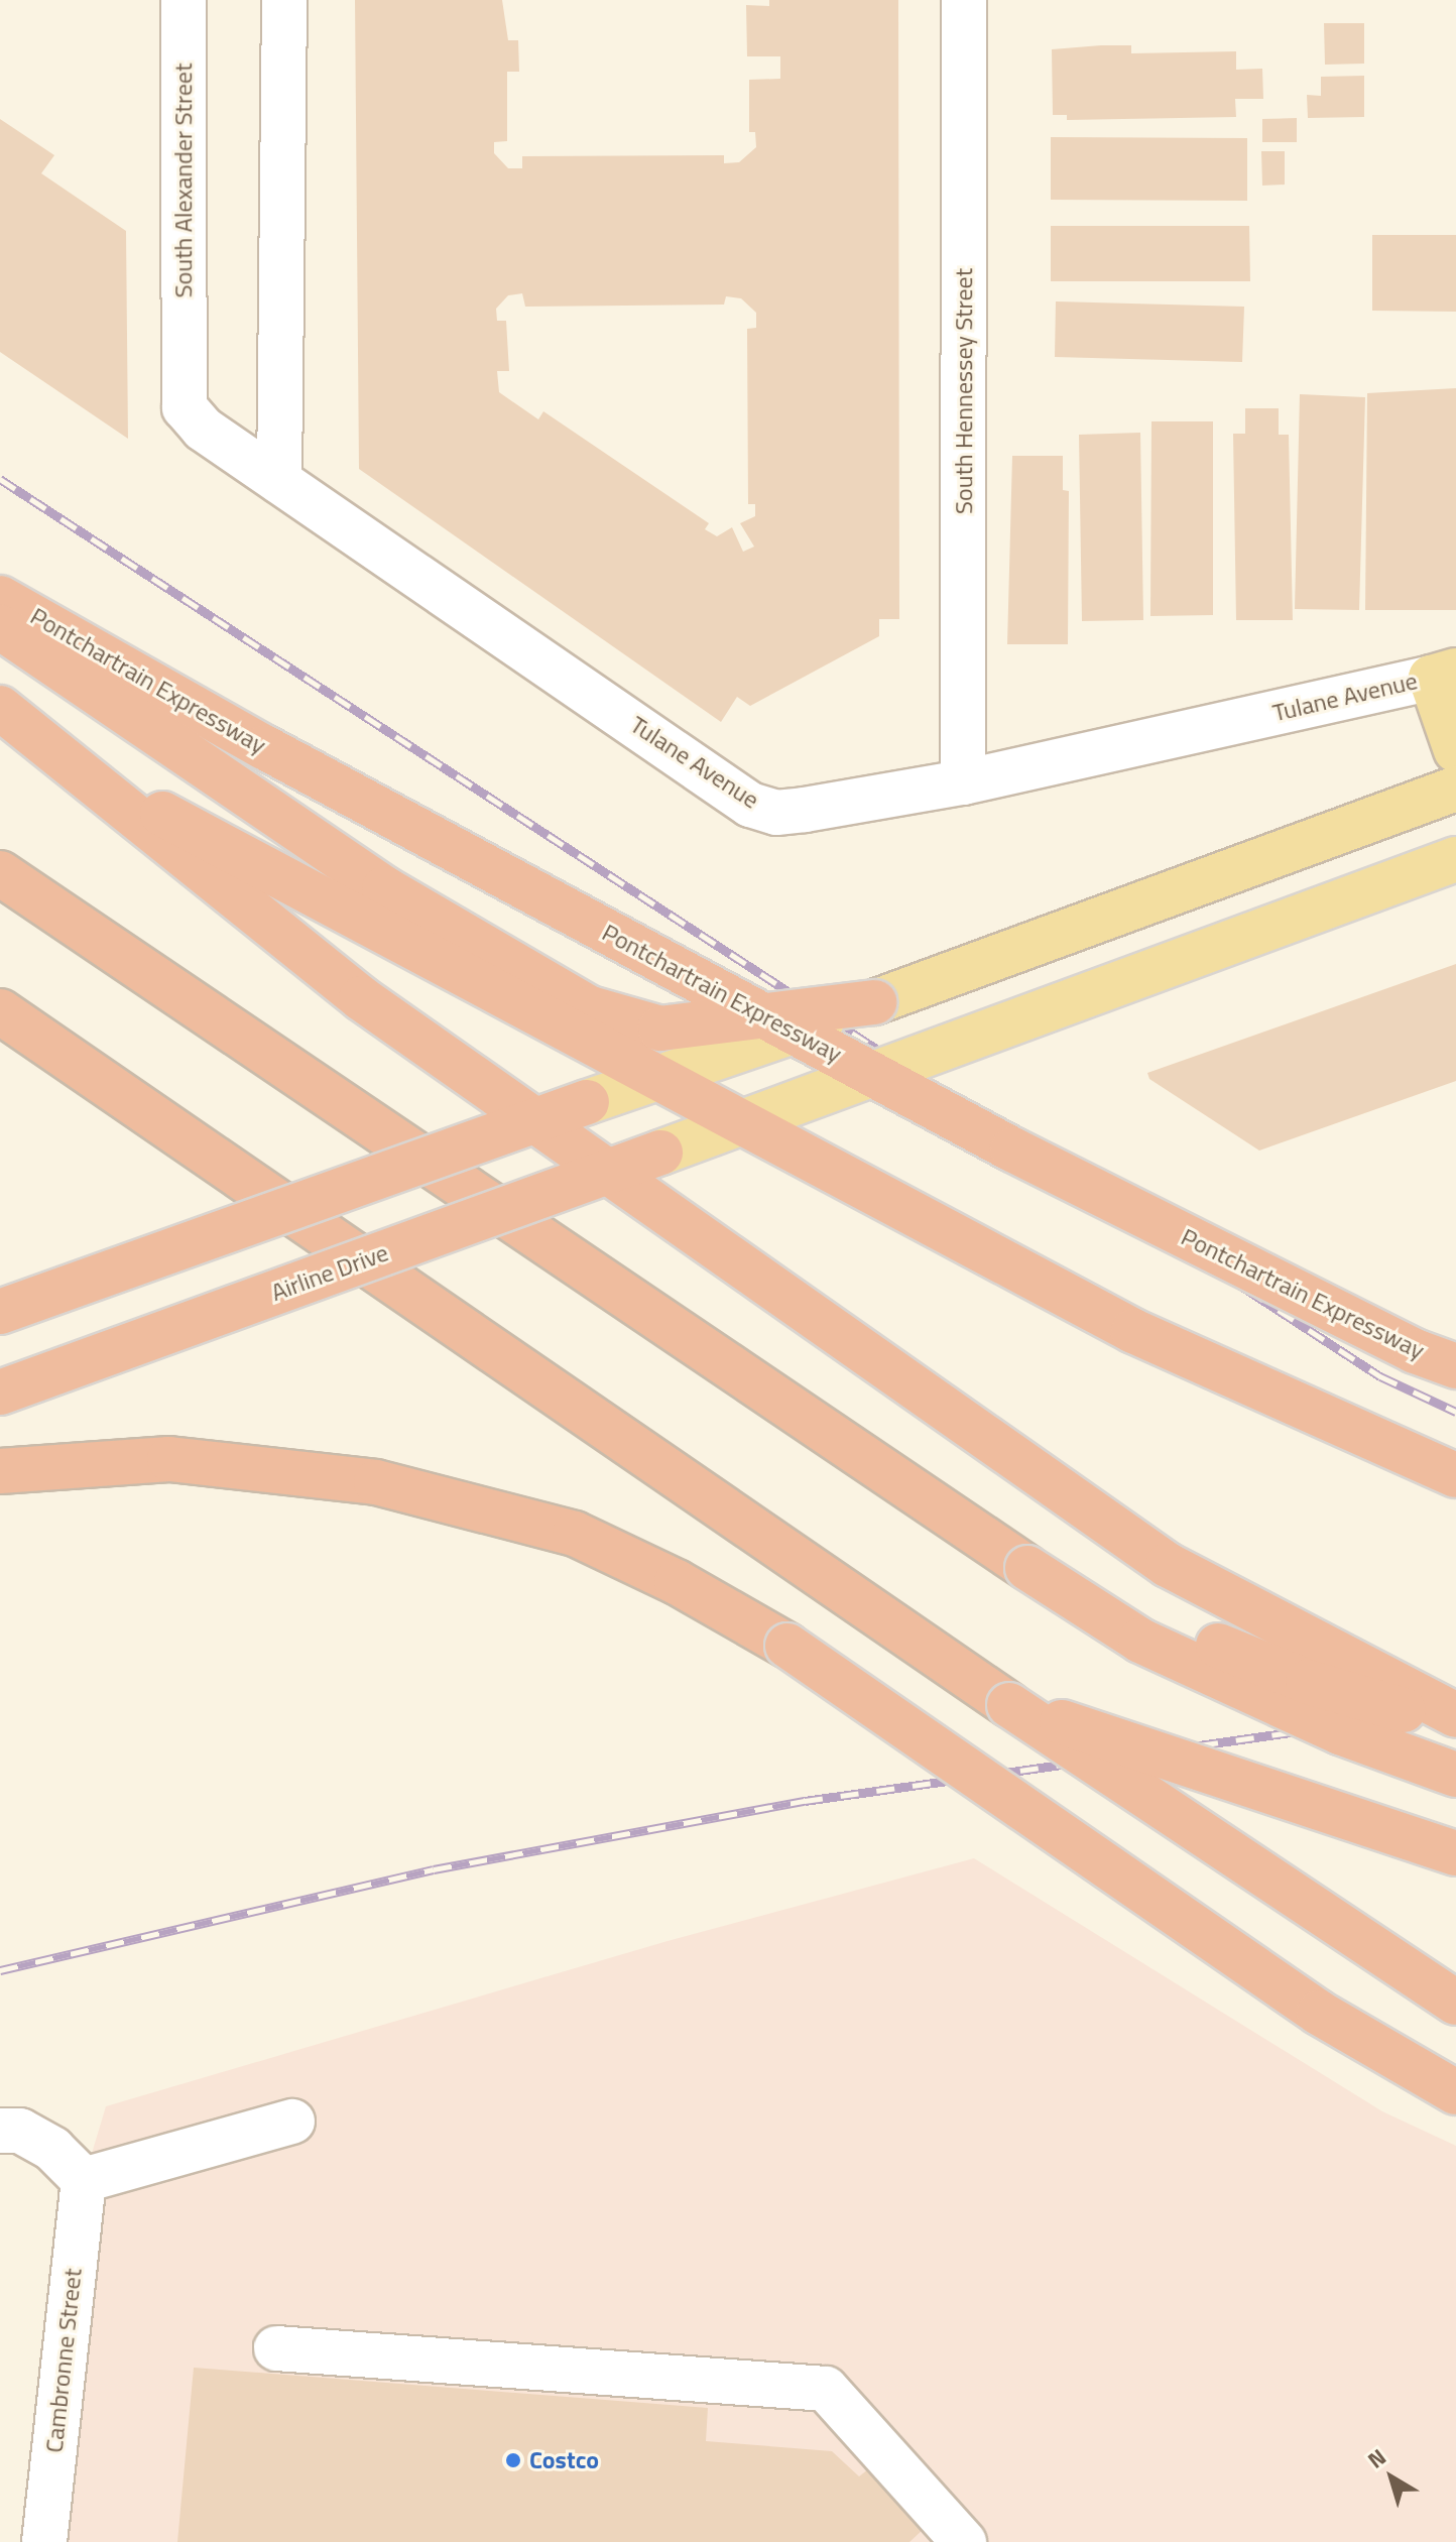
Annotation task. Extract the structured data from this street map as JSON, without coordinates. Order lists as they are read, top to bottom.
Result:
{
  "streets": {
    "highway": ["Pontchartrain Expressway", "Airline Drive"],
    "street": [
      "South Alexander Street",
      "South Hennessey Street",
      "Tulane Avenue",
      "Cambronne Street"
    ]
  },
  "crossings": [
    ["South Alexander Street", "Tulane Avenue"],
    ["South Hennessey Street", "Tulane Avenue"]
  ],
  "places": ["Costco"],
  "north": "top left"
}
